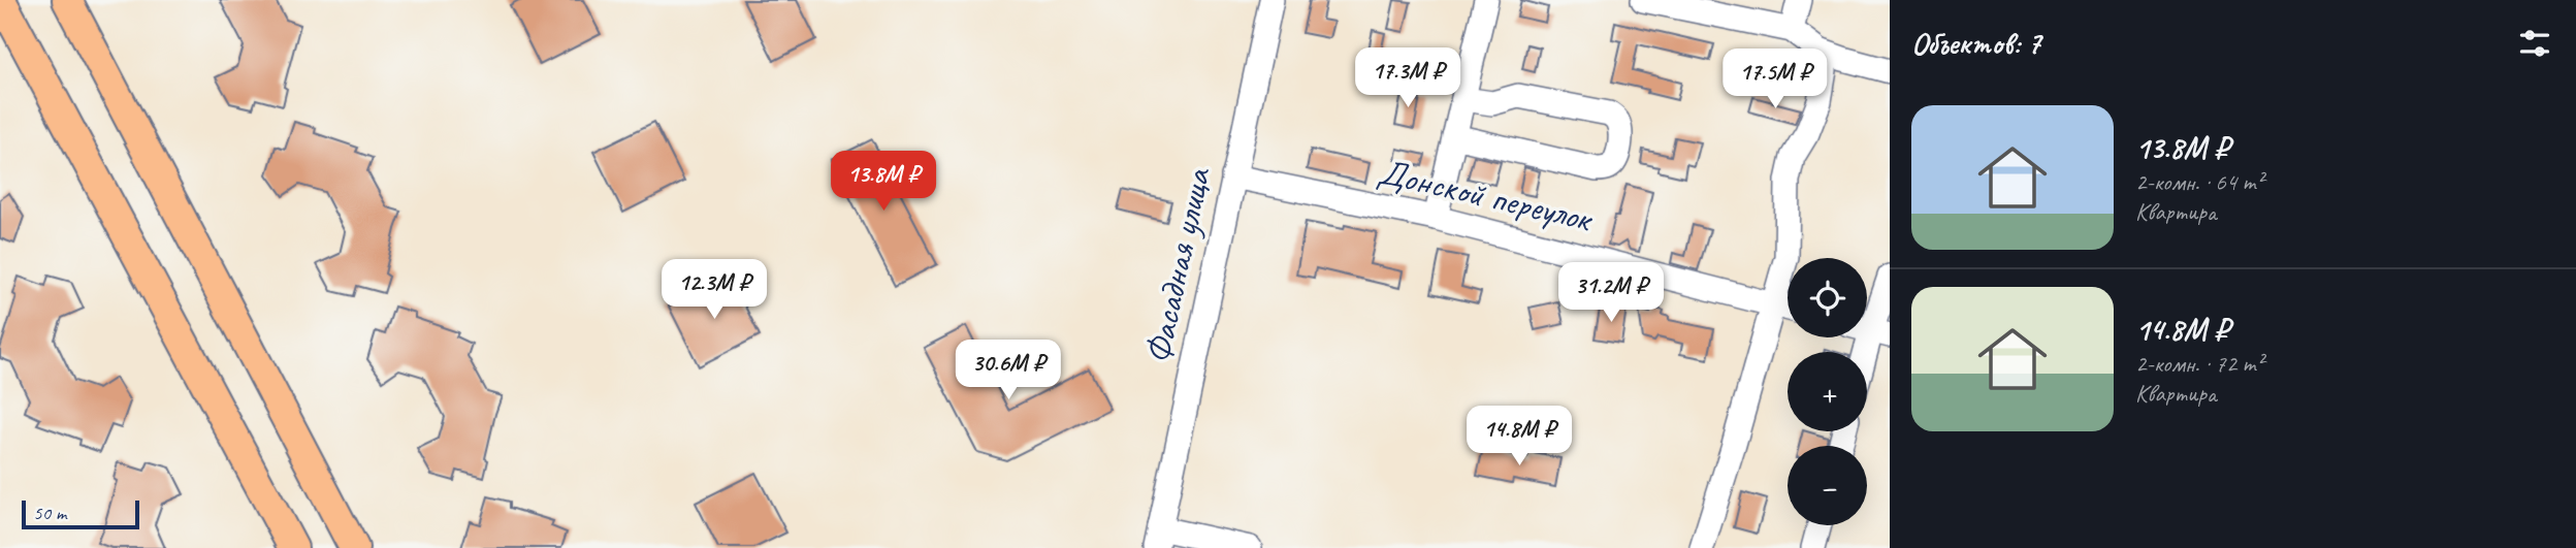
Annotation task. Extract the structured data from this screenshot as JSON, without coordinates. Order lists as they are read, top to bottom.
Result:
{
  "streets": {
    "street": ["Донской переулок", "Фасадная улица"]
  },
  "crossings": [
    ["Донской переулок", "Фасадная улица"]
  ],
  "scale_bar": "50 m",
  "page": {
    "heading": "Объектов: 7",
    "price": [
      "17.3M ₽",
      "17.5M ₽",
      "13.8M ₽",
      "12.3M ₽",
      "31.2M ₽",
      "30.6M ₽",
      "14.8M ₽"
    ],
    "list": [
      {
        "name": "13.8M ₽",
        "note": "2-комн. · 64 m² · Квартира"
      },
      {
        "name": "14.8M ₽",
        "note": "2-комн. · 72 m² · Квартира"
      }
    ],
    "map_buttons": ["+", "−"],
    "scale": "50 m"
  }
}
